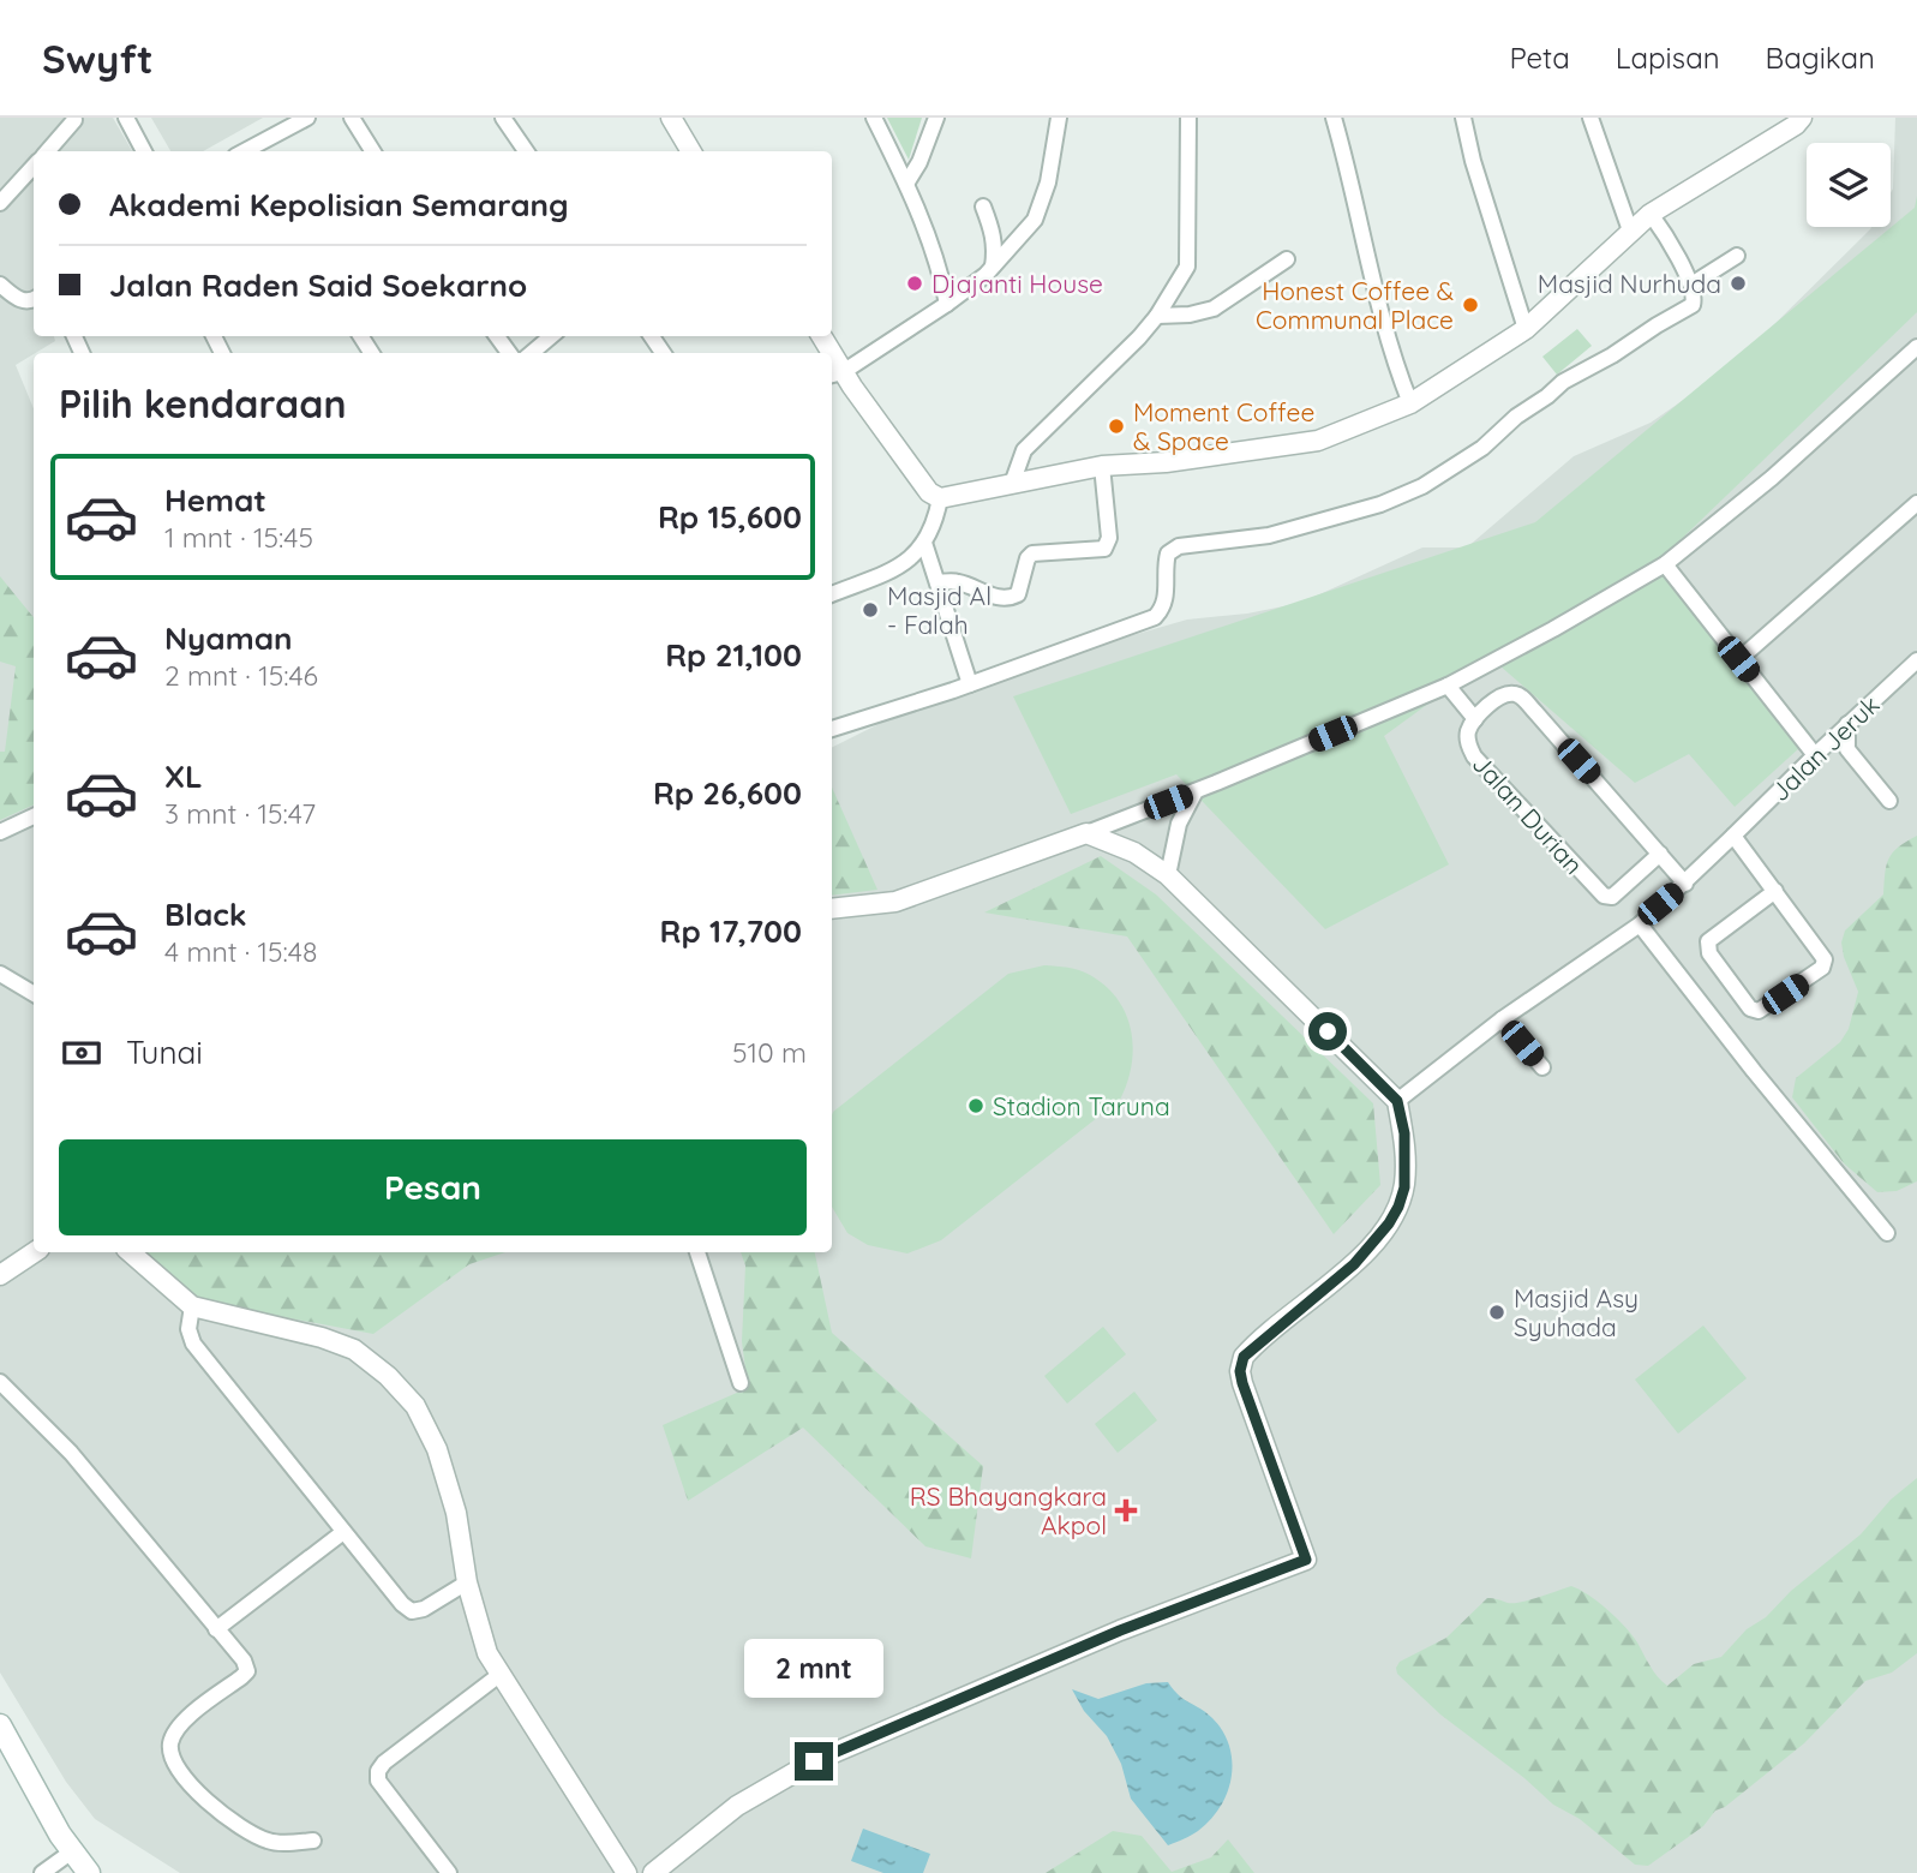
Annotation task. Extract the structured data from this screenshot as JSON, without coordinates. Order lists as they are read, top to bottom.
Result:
{
  "streets": {
    "street": ["Jalan Jeruk", "Jalan Durian"]
  },
  "crossings": [
    ["Jalan Jeruk", "Jalan Durian"]
  ],
  "places": {
    "other": [
      "Djajanti House",
      "Masjid Nurhuda",
      "Honest Coffee & Communal Place",
      "Moment Coffee & Space",
      "Masjid Al - Falah",
      "Stadion Taruna",
      "Masjid Asy Syuhada"
    ],
    "health": ["RS Bhayangkara Akpol"]
  },
  "page": {
    "header": "Swyft",
    "nav": ["Peta", "Lapisan", "Bagikan"],
    "banner": ["Akademi Kepolisian Semarang", "Jalan Raden Said Soekarno"],
    "heading": "Pilih kendaraan",
    "list": [
      {
        "name": "Hemat",
        "note": "1 mnt · 15:45",
        "value": "Rp 15,600"
      },
      {
        "name": "Nyaman",
        "note": "2 mnt · 15:46",
        "value": "Rp 21,100"
      },
      {
        "name": "XL",
        "note": "3 mnt · 15:47",
        "value": "Rp 26,600"
      },
      {
        "name": "Black",
        "note": "4 mnt · 15:48",
        "value": "Rp 17,700"
      }
    ],
    "pay": ["Tunai", "510 m"],
    "buttons": "Pesan",
    "bubble": "2 mnt"
  }
}
